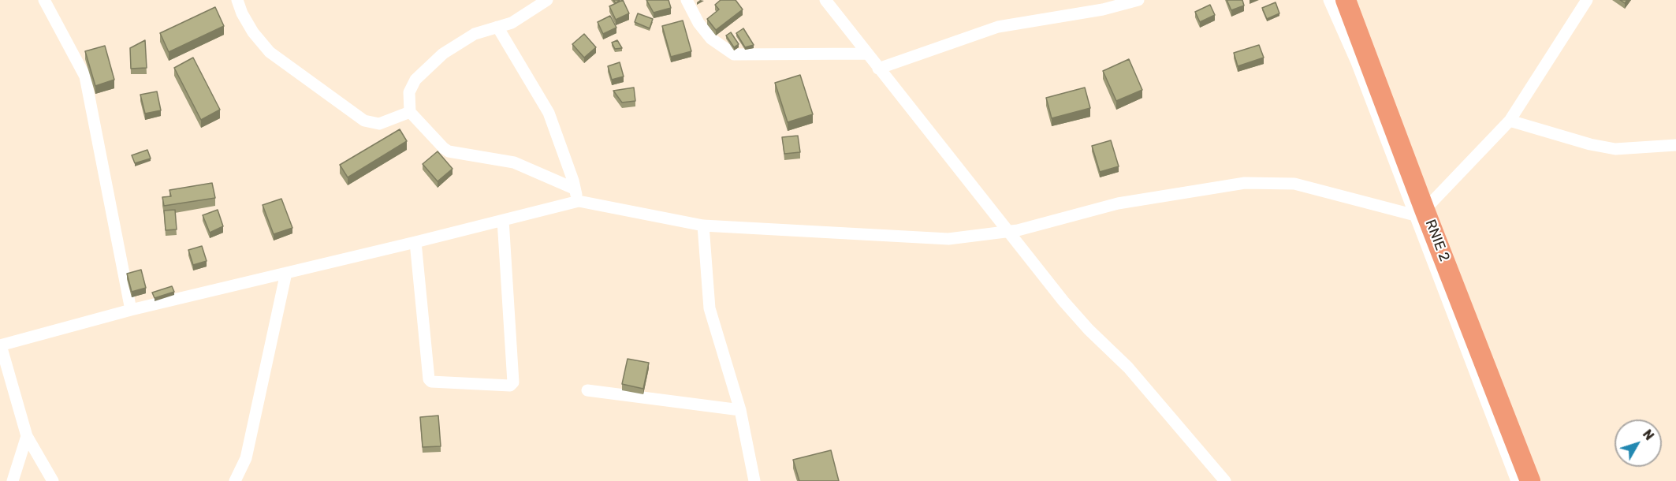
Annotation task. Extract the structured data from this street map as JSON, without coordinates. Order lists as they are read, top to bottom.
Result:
{
  "streets": {
    "highway": ["RNIE 2"]
  },
  "north": "top right"
}
